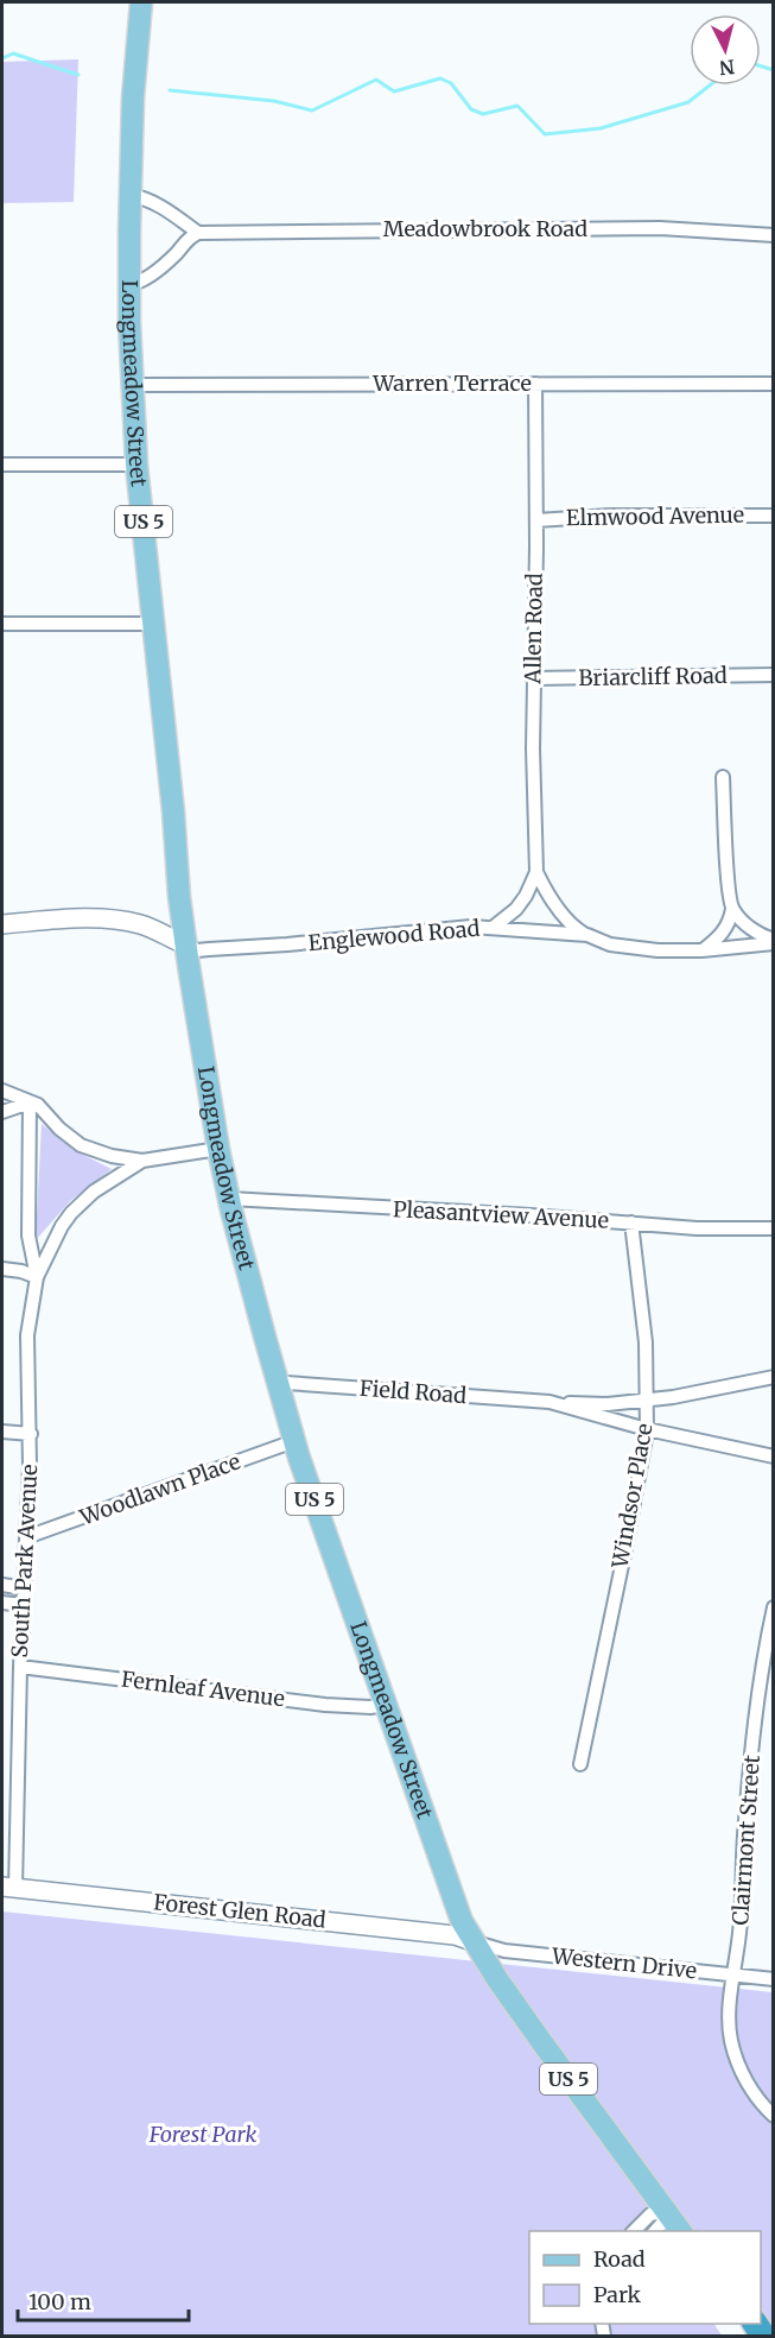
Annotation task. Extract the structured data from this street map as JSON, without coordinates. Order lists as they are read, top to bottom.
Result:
{
  "streets": {
    "main road": ["Longmeadow Street", "US 5"],
    "street": [
      "Meadowbrook Road",
      "Warren Terrace",
      "Elmwood Avenue",
      "Allen Road",
      "Briarcliff Road",
      "Englewood Road",
      "Pleasantview Avenue",
      "Field Road",
      "Woodlawn Place",
      "Windsor Place",
      "South Park Avenue",
      "Fernleaf Avenue",
      "Clairmont Street",
      "Forest Glen Road",
      "Western Drive"
    ]
  },
  "crossings": [
    ["Longmeadow Street", "Warren Terrace"],
    ["Longmeadow Street", "Englewood Road"],
    ["Longmeadow Street", "Pleasantview Avenue"],
    ["Longmeadow Street", "Field Road"],
    ["Longmeadow Street", "Woodlawn Place"],
    ["Longmeadow Street", "South Park Avenue"],
    ["Longmeadow Street", "Fernleaf Avenue"],
    ["Longmeadow Street", "Forest Glen Road"],
    ["Longmeadow Street", "Western Drive"],
    ["Warren Terrace", "Allen Road"],
    ["Elmwood Avenue", "Allen Road"],
    ["Allen Road", "Briarcliff Road"],
    ["Allen Road", "Englewood Road"],
    ["Pleasantview Avenue", "Windsor Place"],
    ["Field Road", "Windsor Place"],
    ["Woodlawn Place", "South Park Avenue"],
    ["South Park Avenue", "Fernleaf Avenue"],
    ["South Park Avenue", "Forest Glen Road"],
    ["Clairmont Street", "Western Drive"],
    ["Forest Glen Road", "Western Drive"]
  ],
  "parks": ["Forest Park"],
  "legend": ["Road", "Park"],
  "scale_bar": "100 m",
  "north": "bottom"
}
